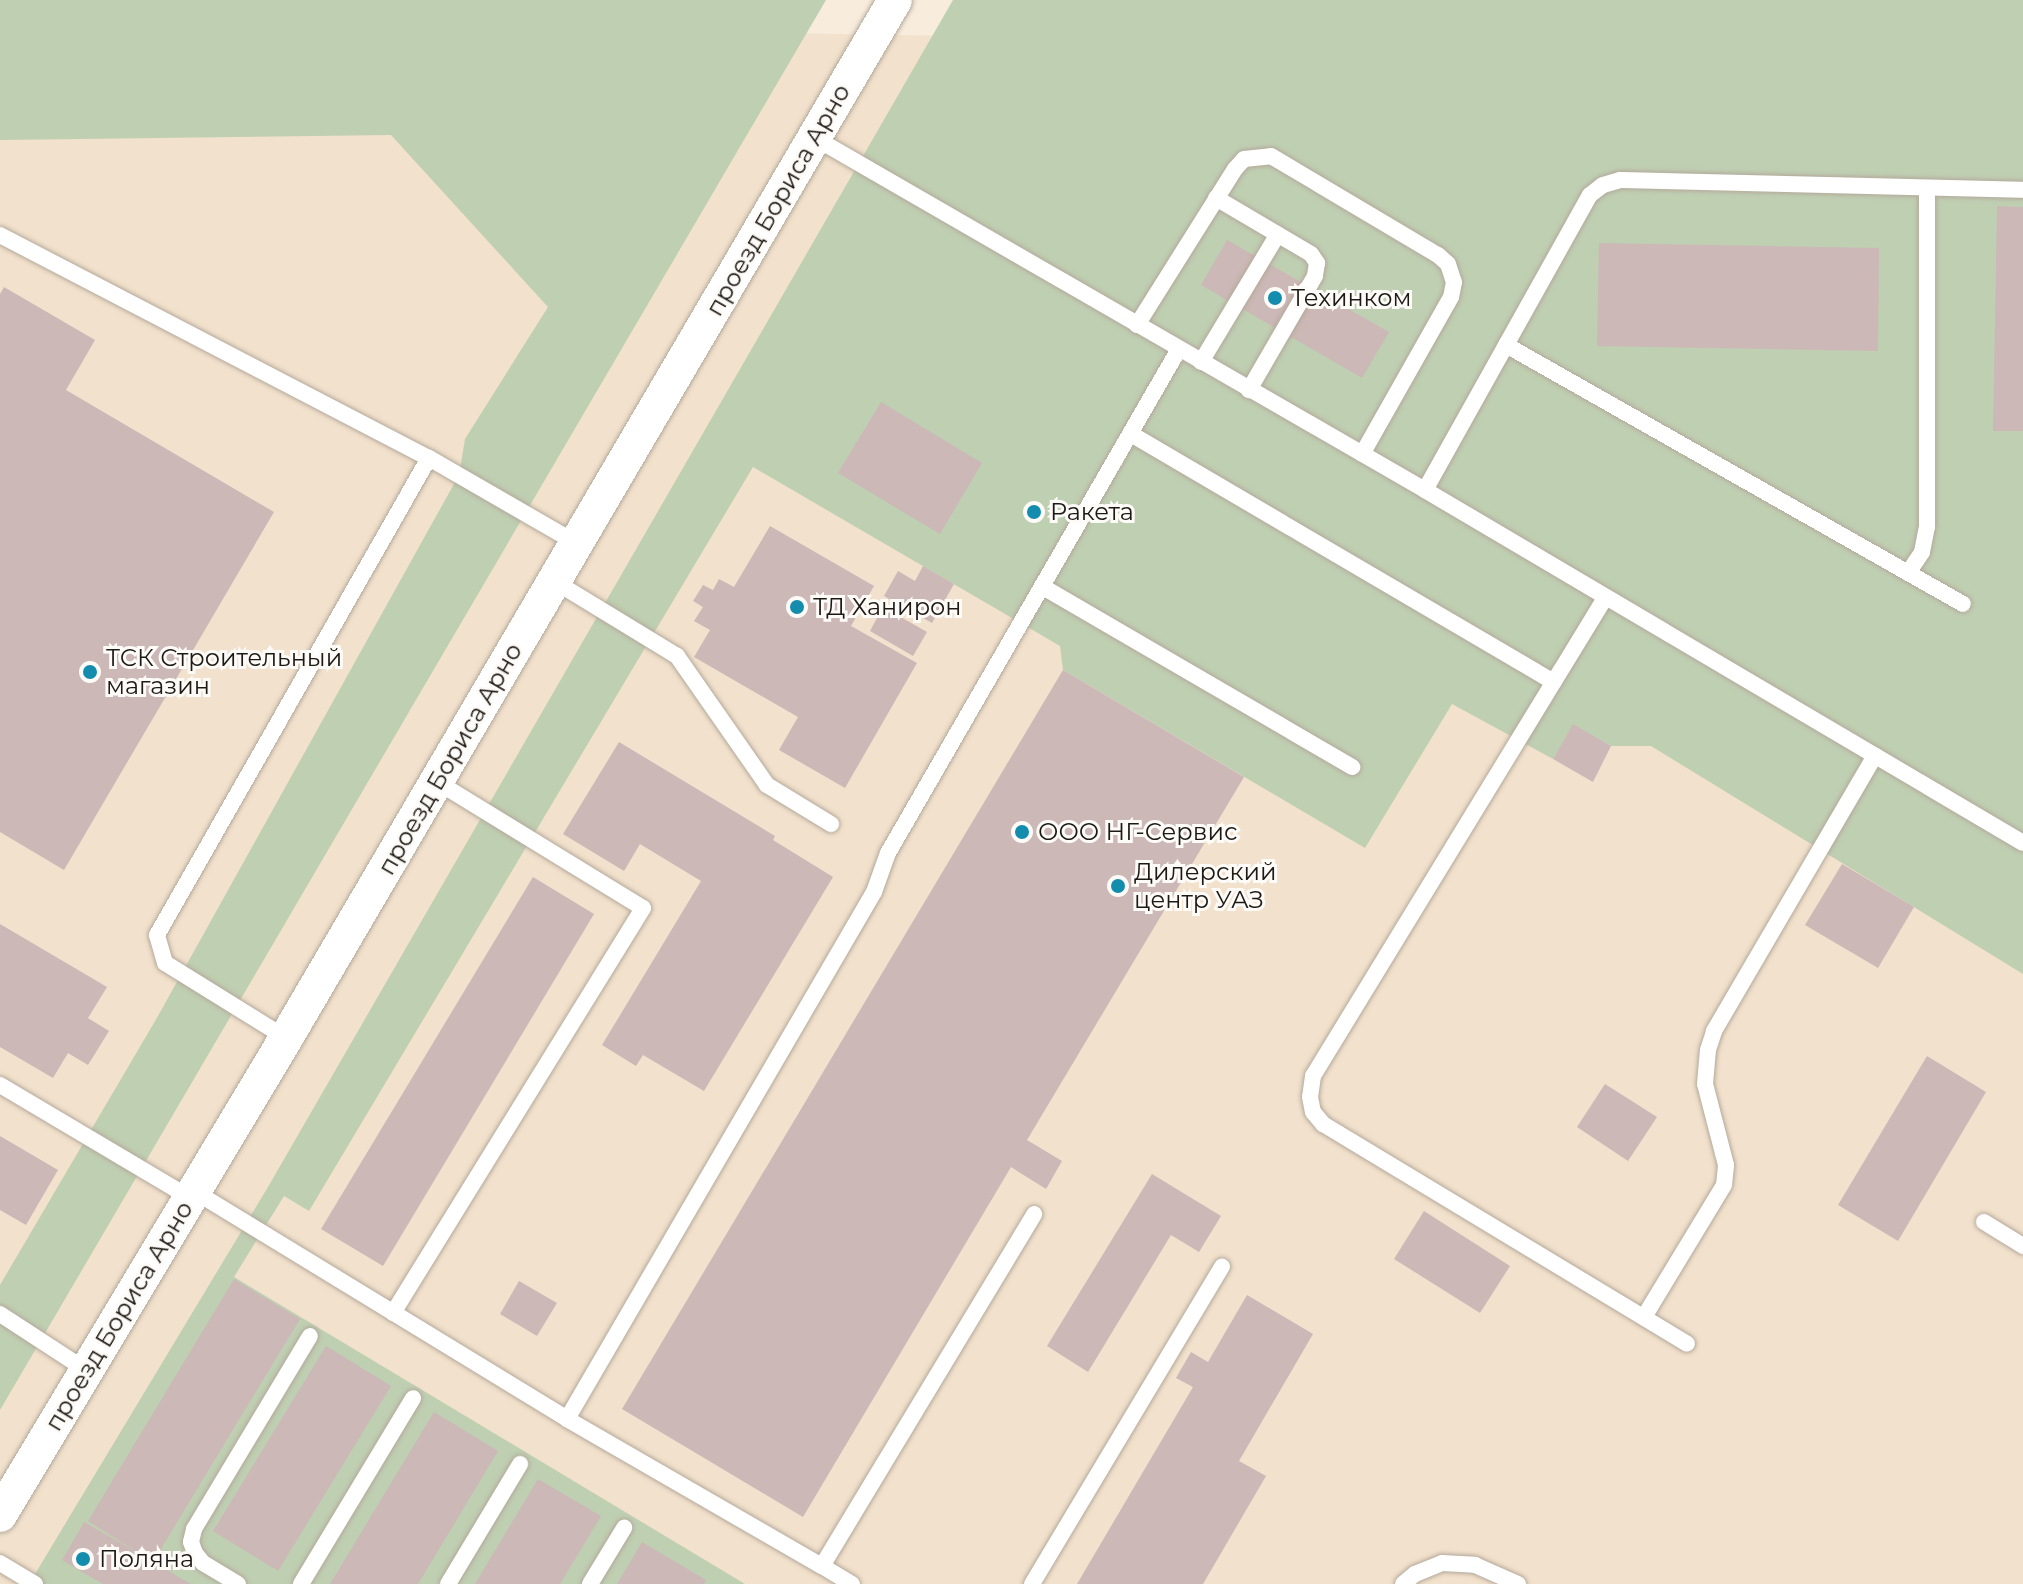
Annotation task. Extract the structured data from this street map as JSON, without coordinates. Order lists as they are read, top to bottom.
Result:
{
  "streets": {
    "street": ["проезд Бориса Арно"]
  },
  "places": [
    "Техинком",
    "Ракета",
    "ТД Ханирон",
    "ТСК Строительный магазин",
    "ООО НГ-Сервис",
    "Дилерский центр УАЗ",
    "Поляна"
  ]
}
